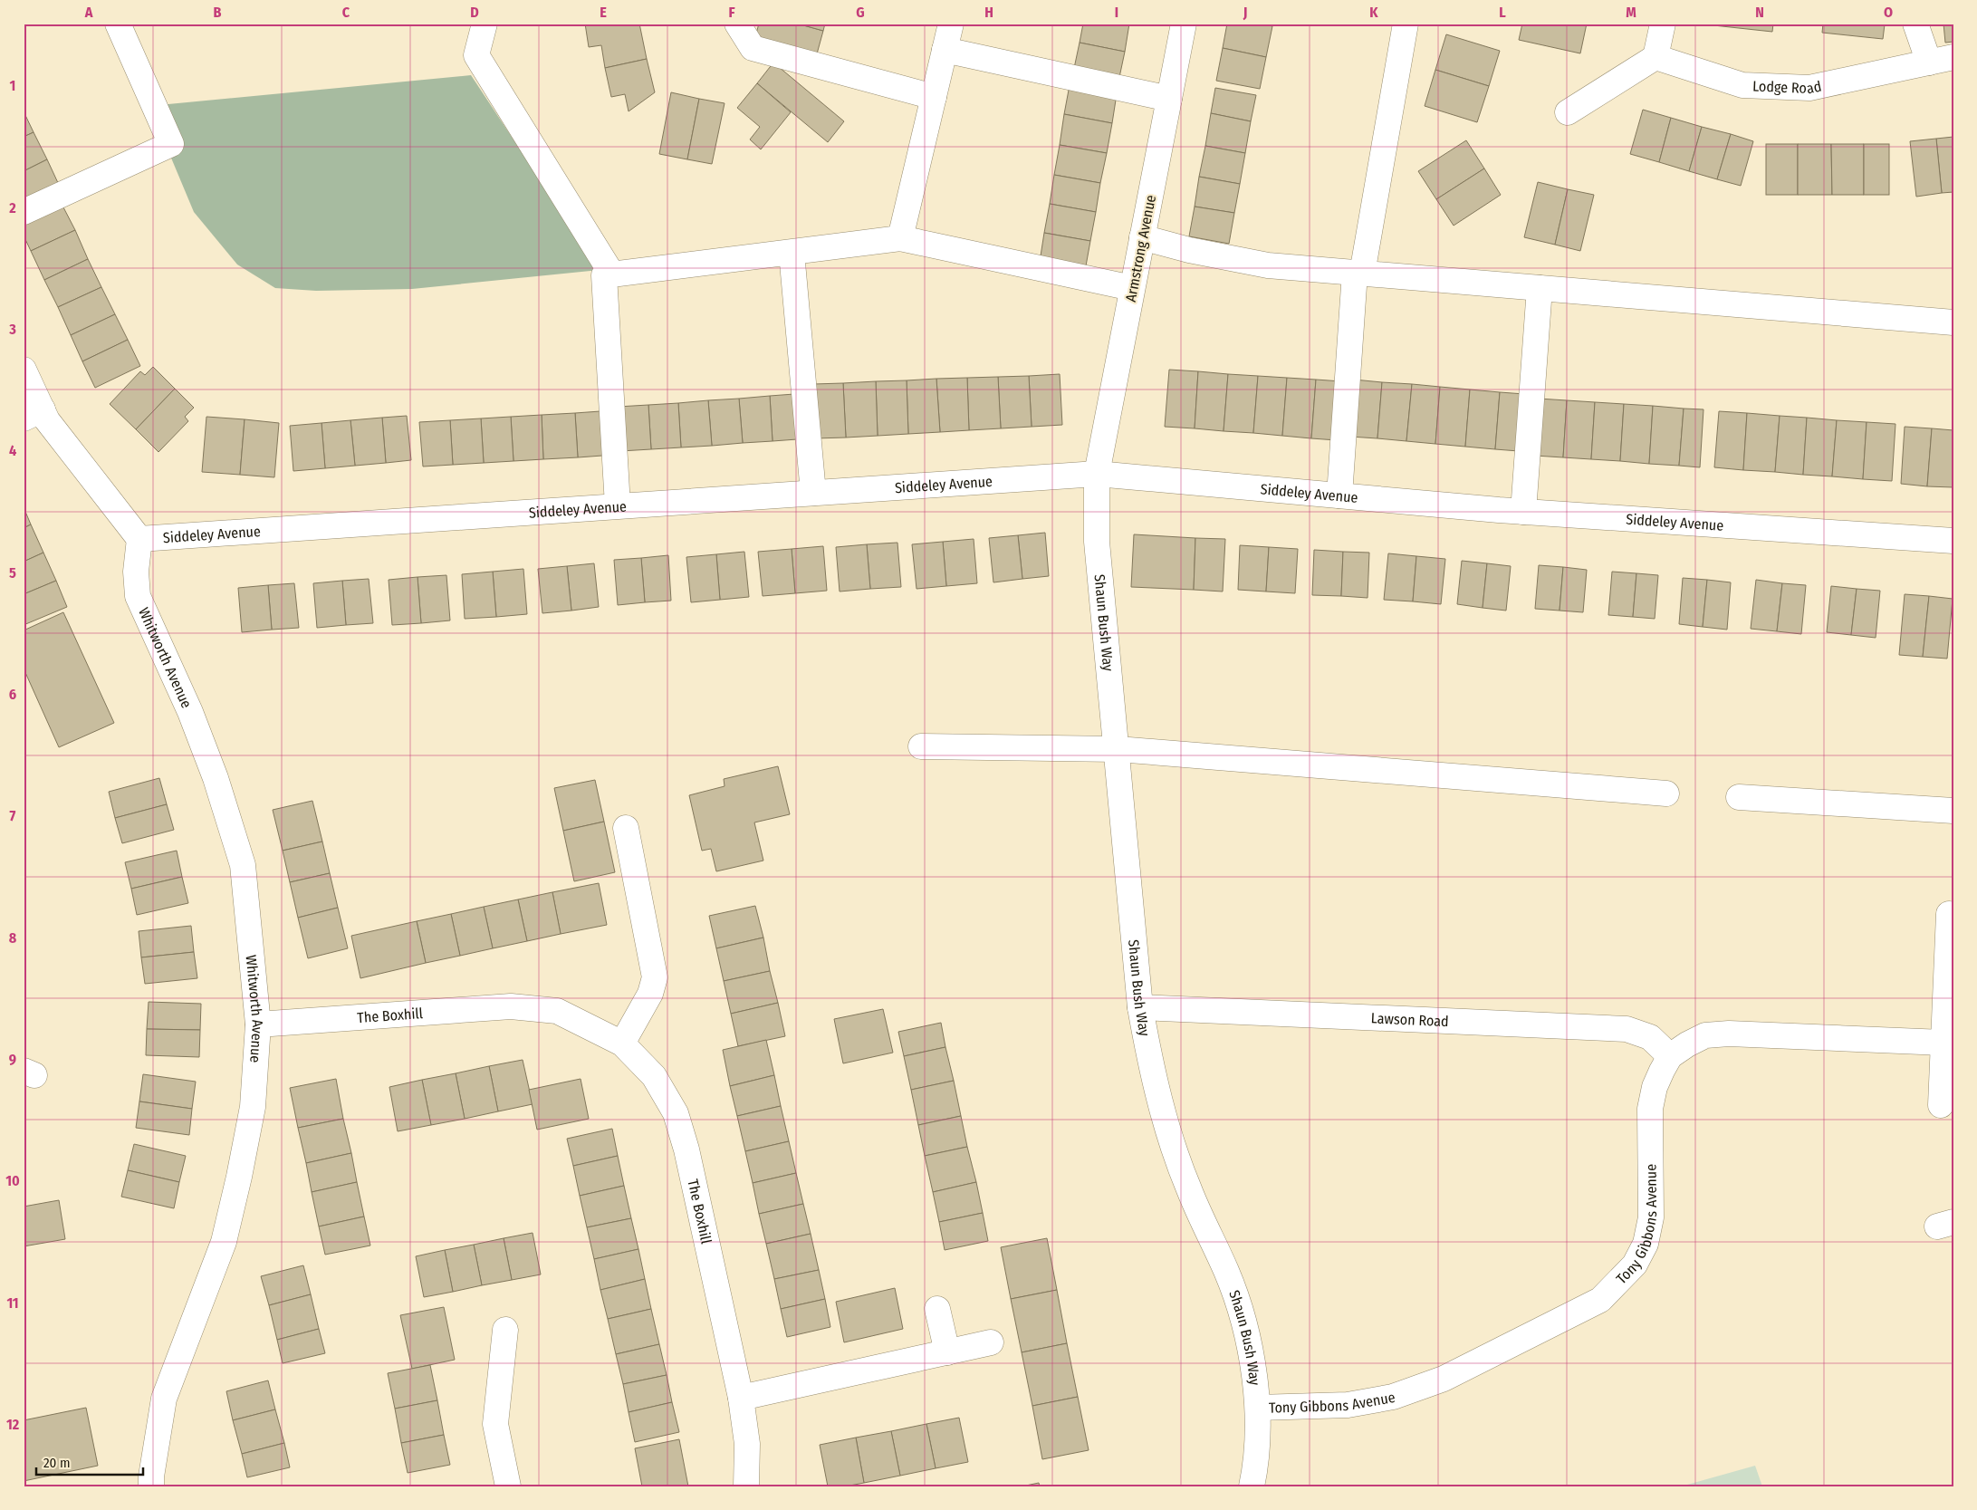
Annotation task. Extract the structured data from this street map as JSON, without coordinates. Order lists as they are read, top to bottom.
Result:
{
  "streets": {
    "street": [
      "Lodge Road",
      "Armstrong Avenue",
      "Siddeley Avenue",
      "Shaun Bush Way",
      "Whitworth Avenue",
      "The Boxhill",
      "Lawson Road",
      "Tony Gibbons Avenue"
    ]
  },
  "crossings": [
    ["Armstrong Avenue", "Siddeley Avenue"],
    ["Armstrong Avenue", "Shaun Bush Way"],
    ["Siddeley Avenue", "Shaun Bush Way"],
    ["Siddeley Avenue", "Whitworth Avenue"],
    ["Shaun Bush Way", "Lawson Road"],
    ["Shaun Bush Way", "Tony Gibbons Avenue"],
    ["Whitworth Avenue", "The Boxhill"],
    ["Lawson Road", "Tony Gibbons Avenue"]
  ],
  "scale_bar": "20 m",
  "grid": {
    "columns": [
      "A",
      "B",
      "C",
      "D",
      "E",
      "F",
      "G",
      "H",
      "I",
      "J",
      "K",
      "L",
      "M",
      "N",
      "O"
    ],
    "rows": [
      "1",
      "2",
      "3",
      "4",
      "5",
      "6",
      "7",
      "8",
      "9",
      "10",
      "11",
      "12"
    ]
  }
}
